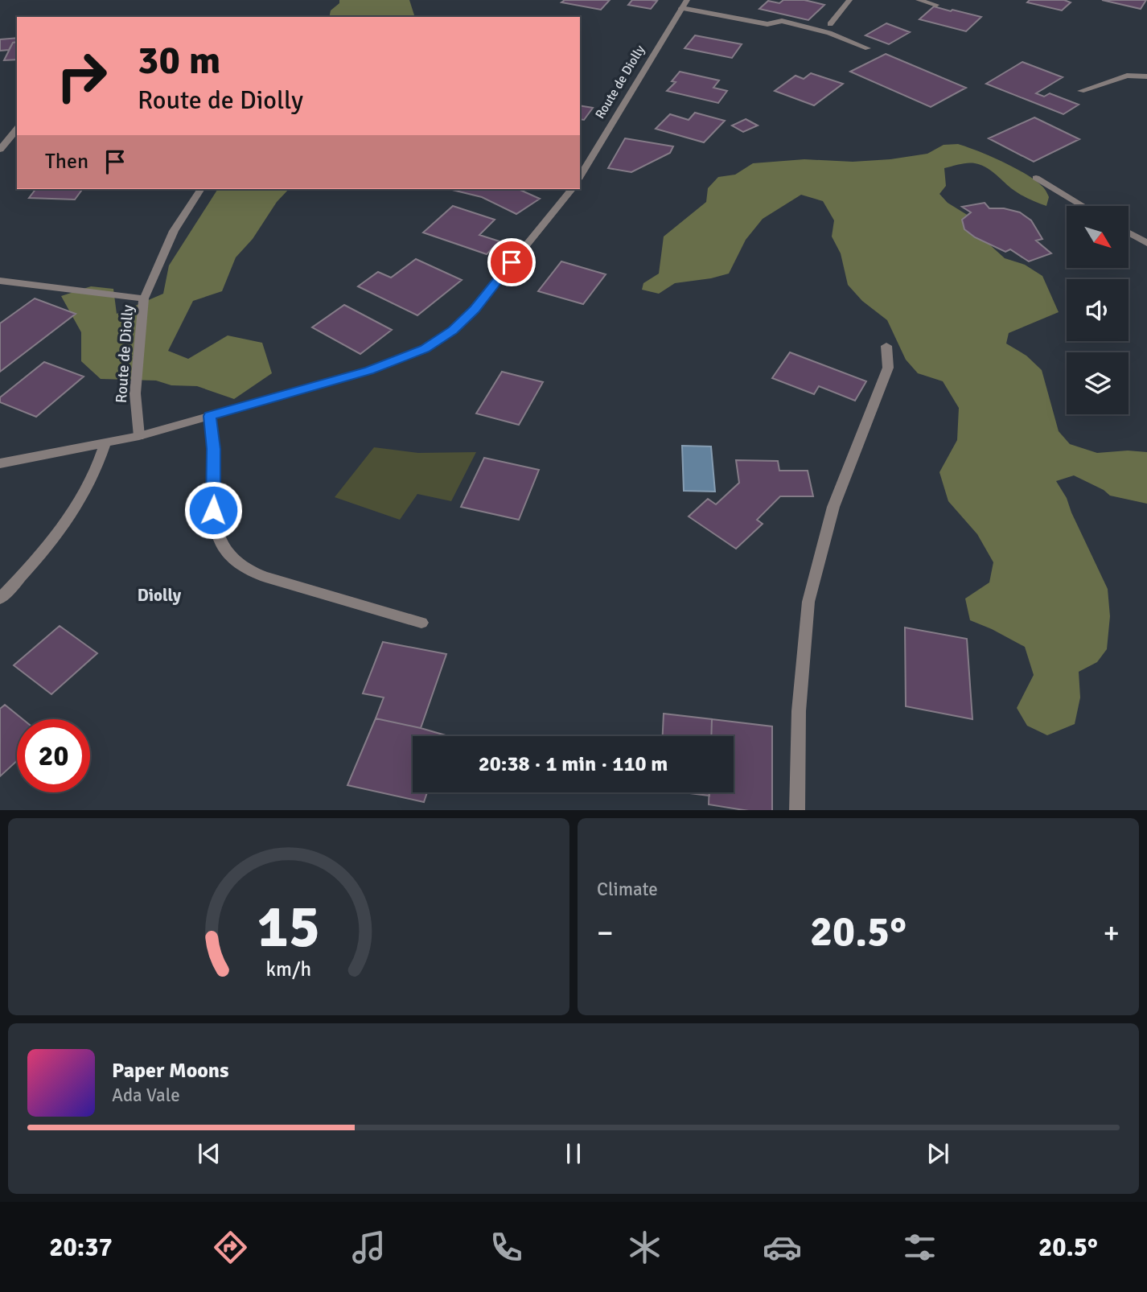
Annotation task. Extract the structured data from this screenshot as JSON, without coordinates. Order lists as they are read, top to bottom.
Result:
{
  "streets": {
    "street": ["Route de Diolly"]
  },
  "districts": ["Diolly"],
  "north": "bottom right",
  "page": {
    "turn": ["30 m", "Route de Diolly"],
    "then": "Then",
    "limit": "20",
    "trip": "20:38 · 1 min · 110 m",
    "tile": "Climate",
    "heat": ["−", "20.5°", "+"],
    "song": ["Paper Moons", "Ada Vale"],
    "tabs": ["20:37", "20.5°"],
    "gauge": ["15", "km/h"]
  }
}
